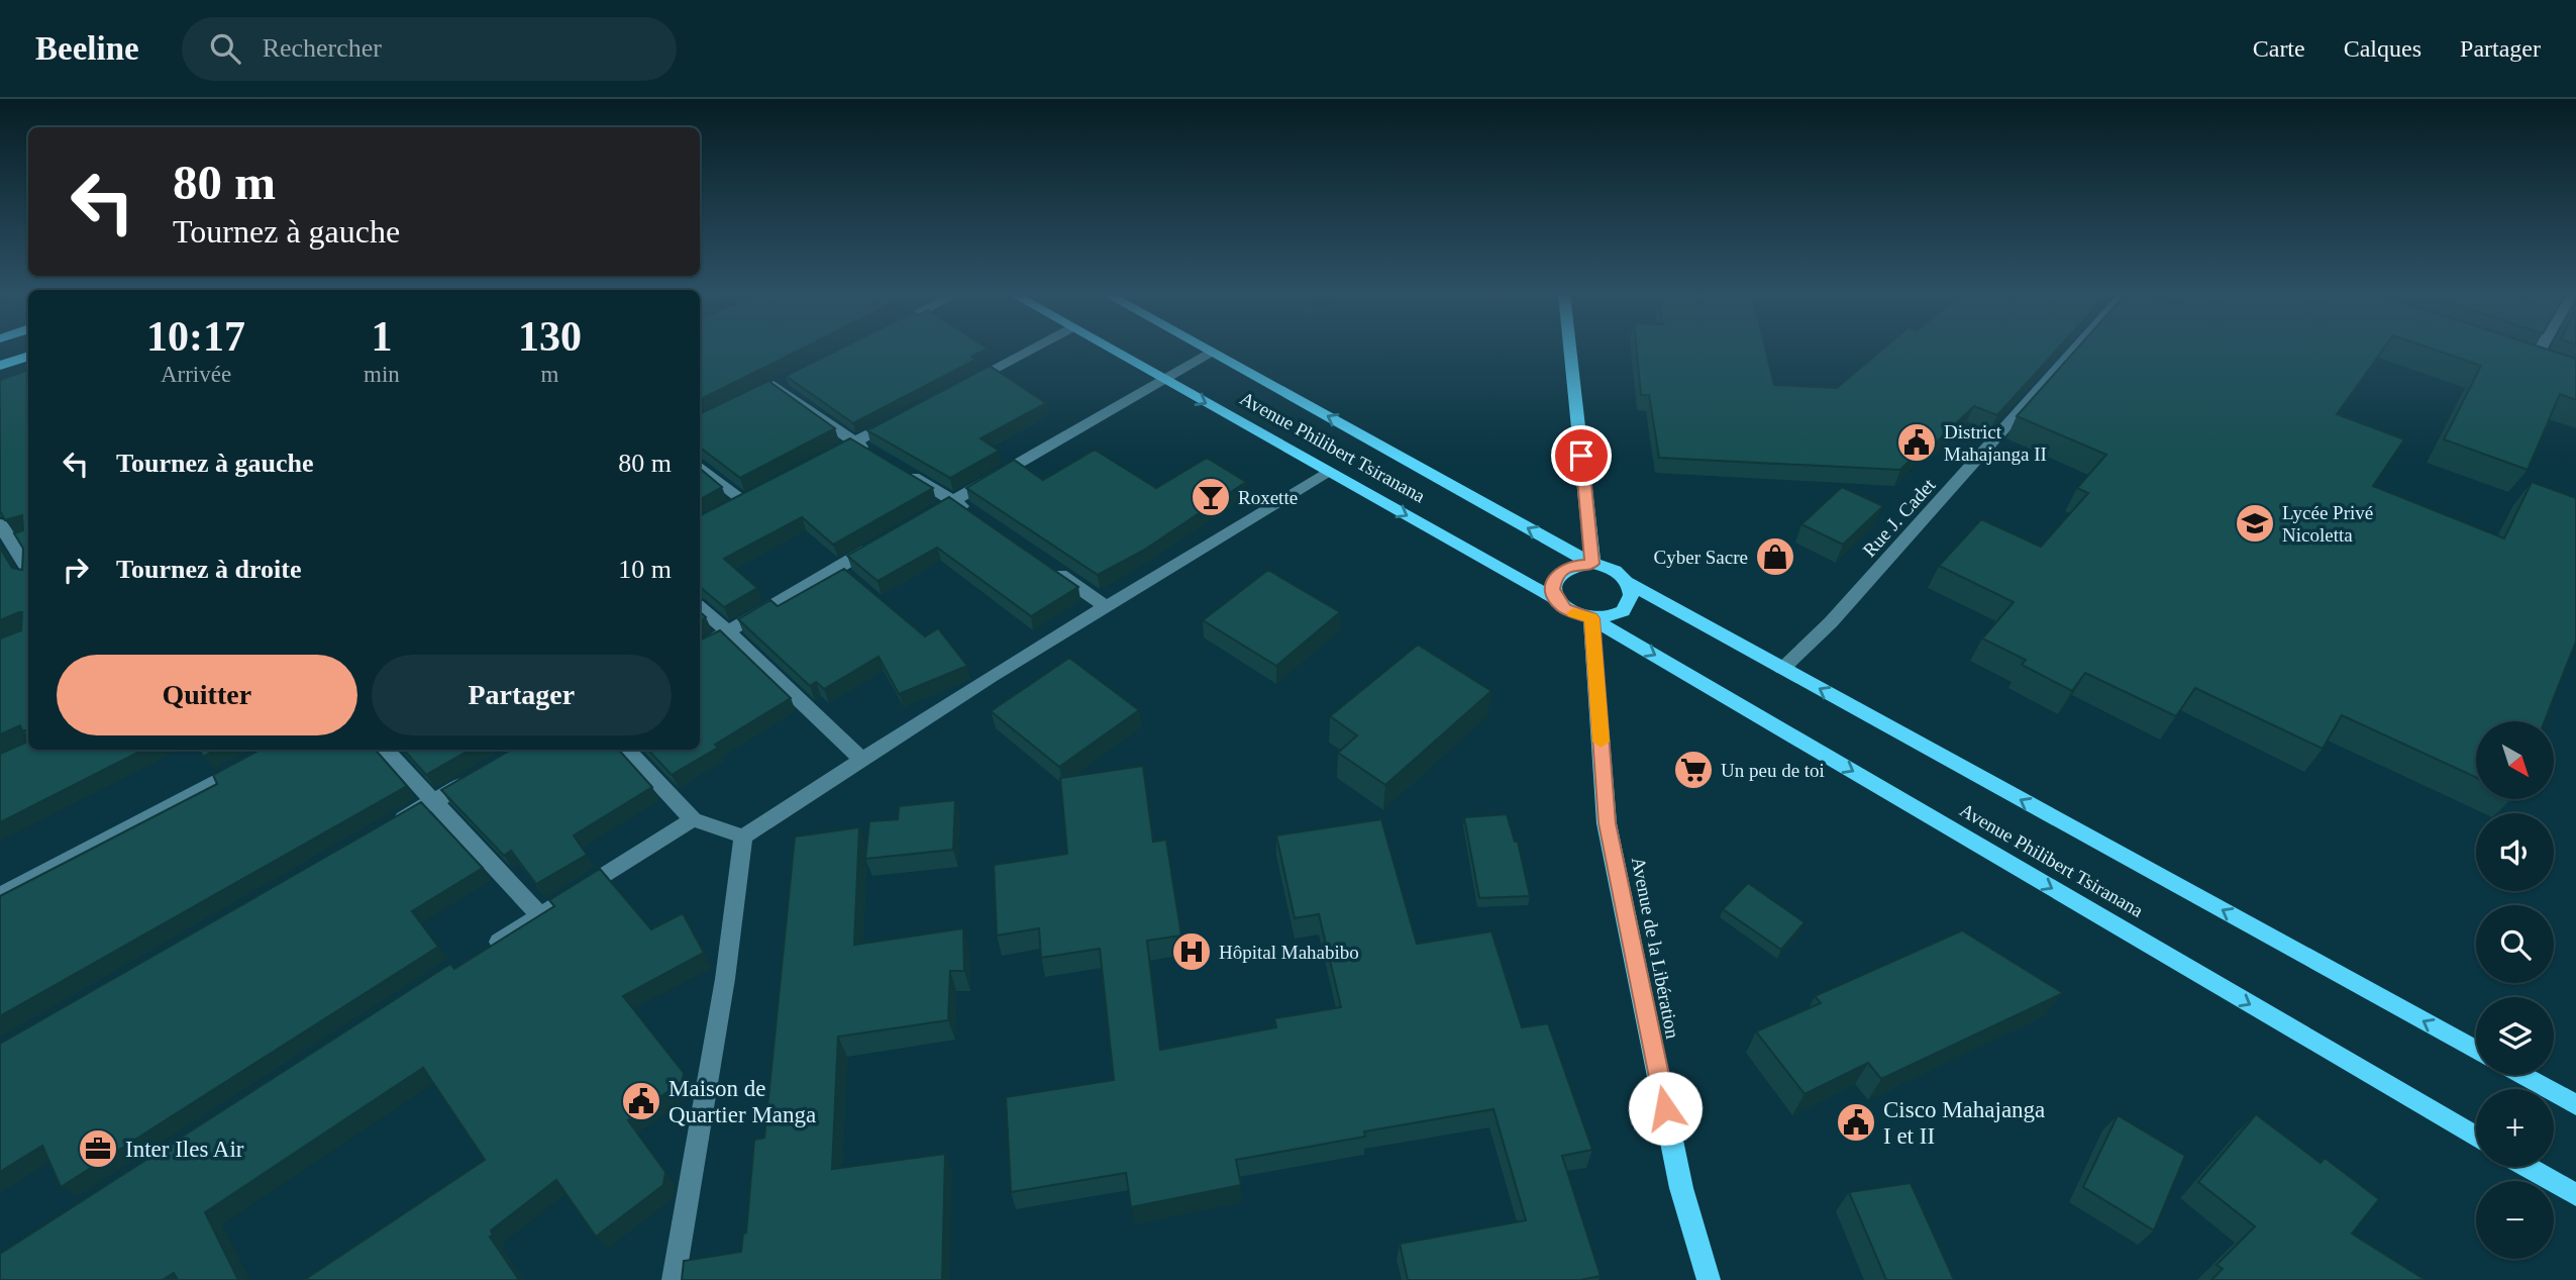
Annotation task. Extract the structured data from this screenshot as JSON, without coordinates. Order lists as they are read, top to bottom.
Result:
{
  "streets": {
    "main road": ["Avenue Philibert Tsiranana", "Avenue de la Libération"],
    "street": ["Rue J. Cadet"]
  },
  "crossings": [
    ["Avenue Philibert Tsiranana", "Rue J. Cadet"],
    ["Avenue Philibert Tsiranana", "Avenue de la Libération"]
  ],
  "places": {
    "public building": ["District Mahajanga II", "Maison de Quartier Manga", "Cisco Mahajanga I et II"],
    "bar": ["Roxette"],
    "school or university": ["Lycée Privé Nicoletta"],
    "shop": ["Cyber Sacre"],
    "supermarket": ["Un peu de toi"],
    "hospital": ["Hôpital Mahabibo"],
    "office": ["Inter Iles Air"]
  },
  "north": "bottom right",
  "page": {
    "header": "Beeline",
    "search": "Rechercher",
    "nav": ["Carte", "Calques", "Partager"],
    "turn": ["80 m", "Tournez à gauche"],
    "eta": [
      "10:17",
      "Arrivée",
      "1",
      "min",
      "130",
      "m"
    ],
    "list": [
      {
        "name": "Tournez à gauche",
        "value": "80 m"
      },
      {
        "name": "Tournez à droite",
        "value": "10 m"
      }
    ],
    "buttons": ["Quitter", "Partager"],
    "map_buttons": ["+", "−"]
  }
}
